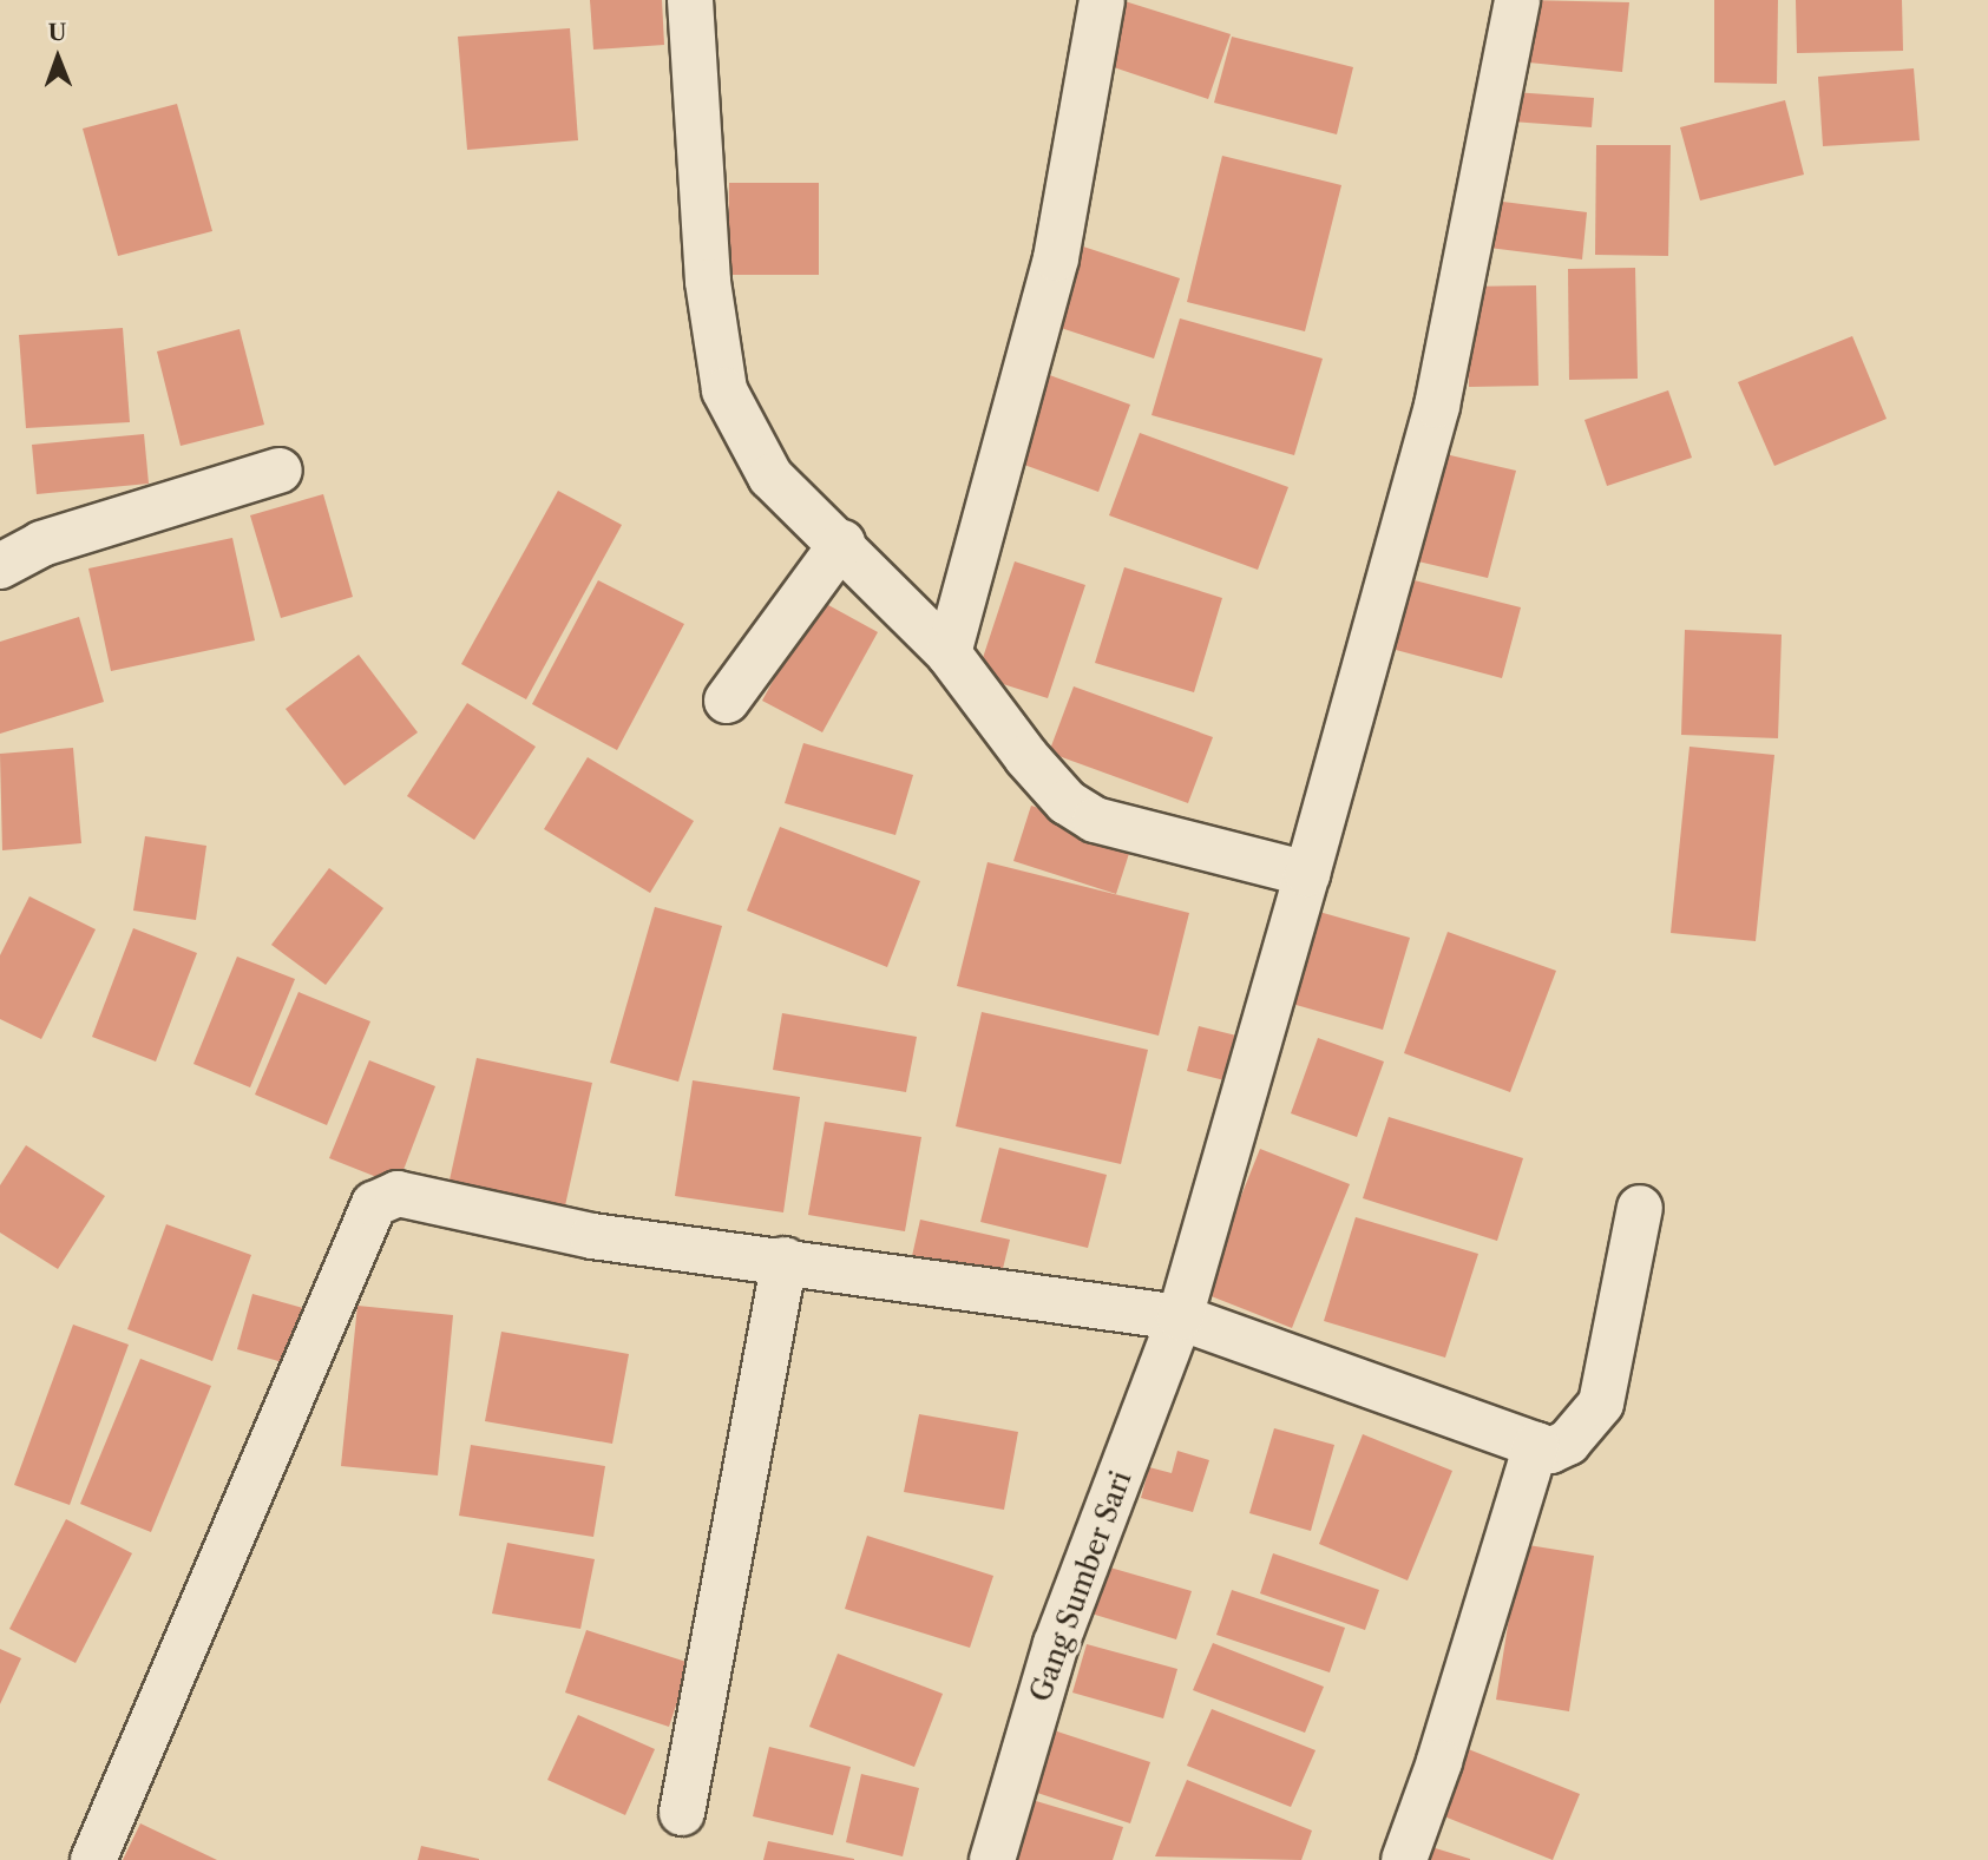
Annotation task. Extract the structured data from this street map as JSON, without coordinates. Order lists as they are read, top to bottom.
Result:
{
  "streets": {
    "street": ["Gang Sumber Sari"]
  },
  "north": "top"
}
